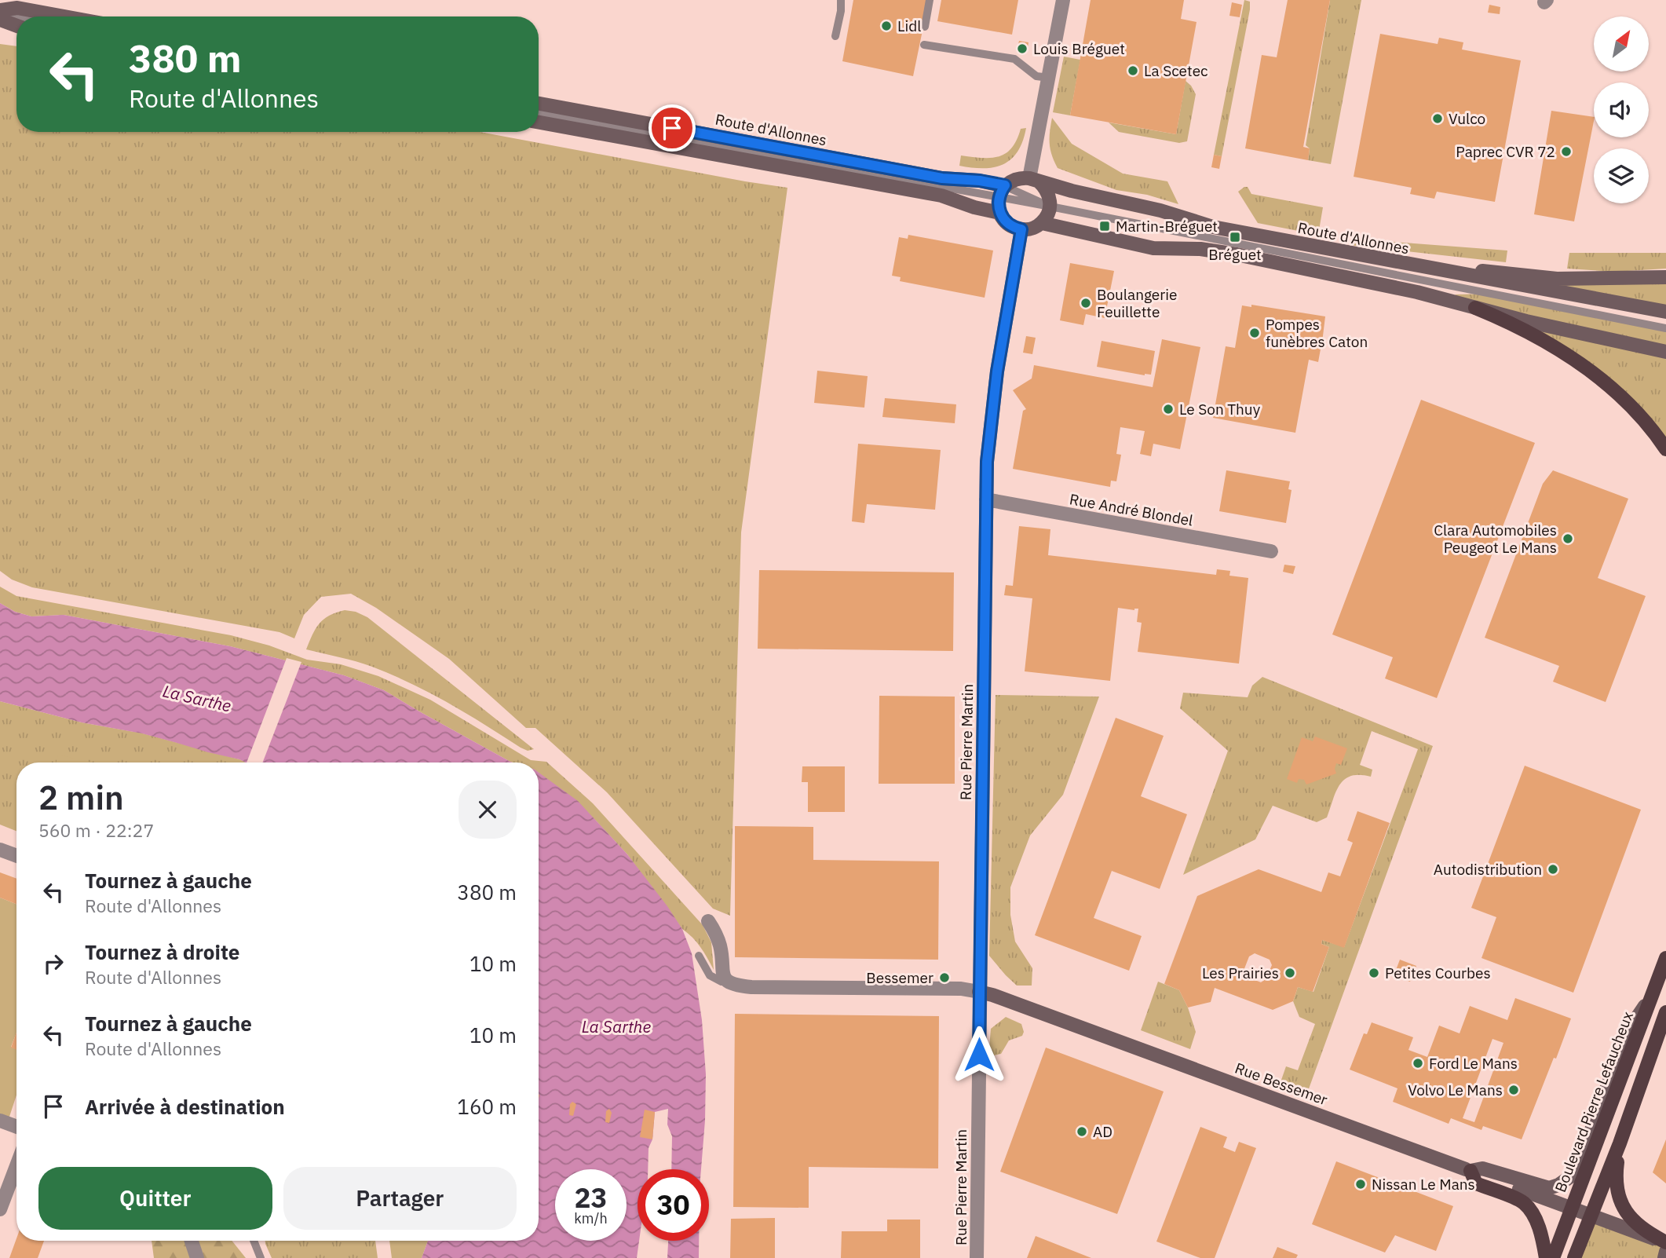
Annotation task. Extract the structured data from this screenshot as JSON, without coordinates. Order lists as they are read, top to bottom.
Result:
{
  "streets": {
    "main road": ["Route d'Allonnes", "Rue Bessemer", "Boulevard Pierre Lefaucheux"],
    "street": ["Rue André Blondel", "Rue Pierre Martin"]
  },
  "crossings": [
    ["Route d'Allonnes", "Rue Pierre Martin"],
    ["Rue André Blondel", "Rue Pierre Martin"],
    ["Rue Pierre Martin", "Rue Bessemer"],
    ["Rue Bessemer", "Boulevard Pierre Lefaucheux"]
  ],
  "water": ["La Sarthe"],
  "places": {
    "other": [
      "Lidl",
      "Louis Bréguet",
      "La Scetec",
      "Vulco",
      "Paprec CVR 72",
      "Boulangerie Feuillette",
      "Pompes funèbres Caton",
      "Le Son Thuy",
      "Clara Automobiles Peugeot Le Mans",
      "Autodistribution",
      "Les Prairies",
      "Petites Courbes",
      "Bessemer",
      "Ford Le Mans",
      "Volvo Le Mans",
      "AD",
      "Nissan Le Mans"
    ],
    "transit": ["Martin-Bréguet", "Bréguet"]
  },
  "north": "top right",
  "page": {
    "turn": ["380 m", "Route d'Allonnes"],
    "heading": ["2 min", "560 m · 22:27"],
    "list": [
      {
        "name": "Tournez à gauche",
        "note": "Route d'Allonnes",
        "value": "380 m"
      },
      {
        "name": "Tournez à droite",
        "note": "Route d'Allonnes",
        "value": "10 m"
      },
      {
        "name": "Tournez à gauche",
        "note": "Route d'Allonnes",
        "value": "10 m"
      },
      {
        "name": "Arrivée à destination",
        "value": "160 m"
      }
    ],
    "buttons": ["Quitter", "Partager"],
    "speed": "23 km/h",
    "limit": "30"
  }
}
